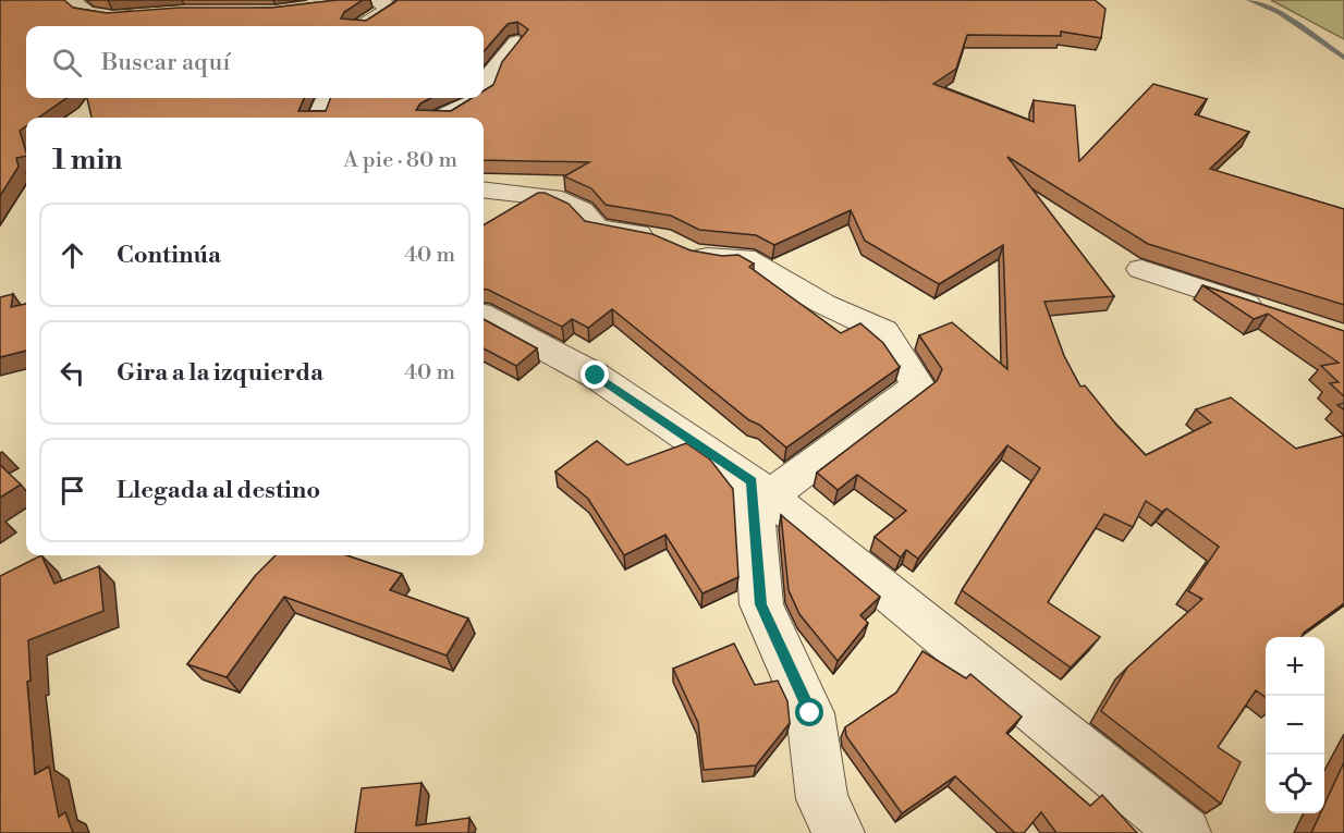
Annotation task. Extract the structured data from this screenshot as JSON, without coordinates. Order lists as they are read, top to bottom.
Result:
{
  "page": {
    "search": "Buscar aquí",
    "heading": ["1 min", "A pie · 80 m"],
    "list": [
      ["Continúa", "40 m"],
      ["Gira a la izquierda", "40 m"],
      "Llegada al destino"
    ],
    "map_buttons": ["+", "−"]
  }
}
